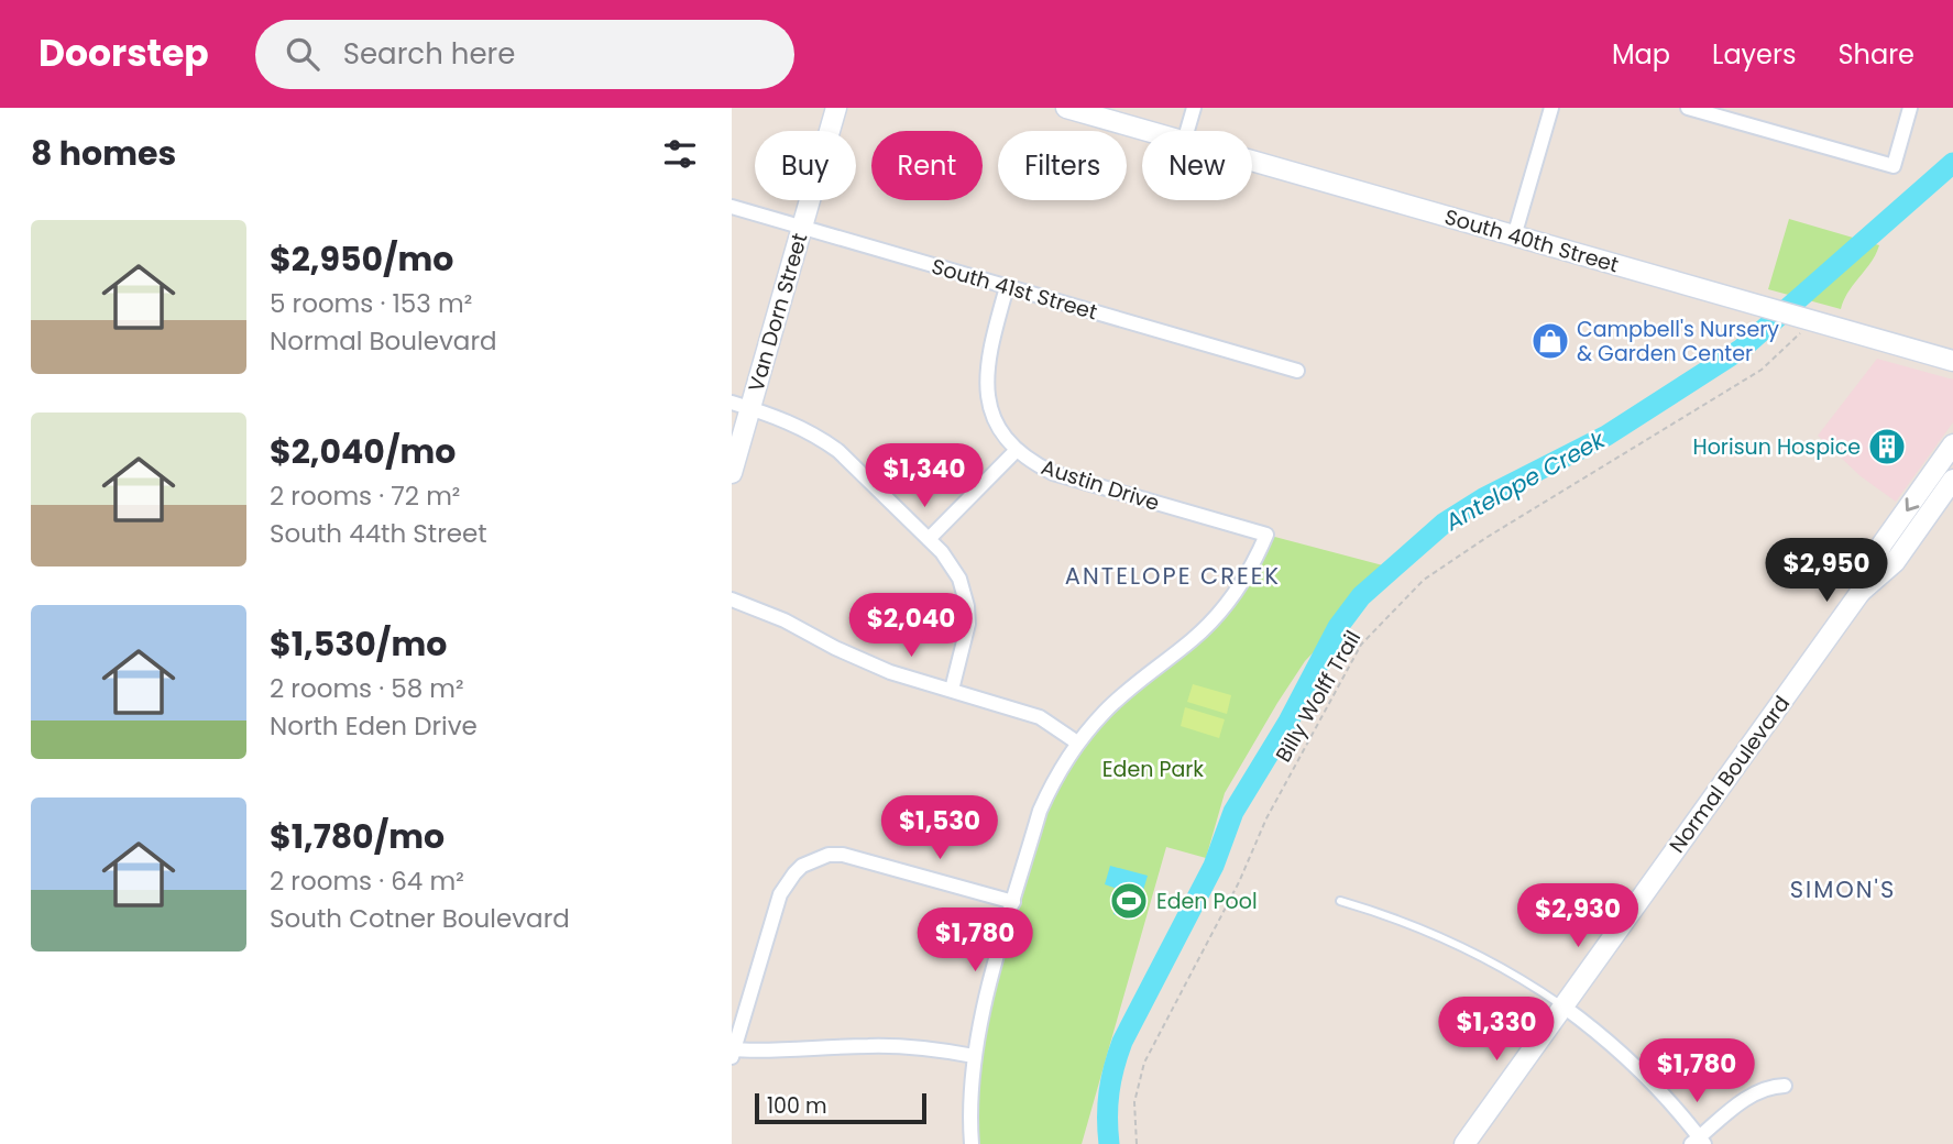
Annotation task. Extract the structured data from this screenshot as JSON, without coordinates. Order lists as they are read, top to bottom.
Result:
{
  "streets": {
    "main road": ["South 40th Street", "Van Dorn Street", "Normal Boulevard"],
    "street": ["South 41st Street", "Austin Drive"],
    "path": ["Billy Wolff Trail"]
  },
  "crossings": [
    ["South 40th Street", "Billy Wolff Trail"],
    ["South 41st Street", "Van Dorn Street"],
    ["South 41st Street", "Austin Drive"]
  ],
  "districts": ["ANTELOPE CREEK", "SIMON'S"],
  "water": ["Antelope Creek"],
  "parks": ["Eden Park"],
  "places": {
    "shop": ["Campbell's Nursery & Garden Center"],
    "building": ["Horisun Hospice"],
    "sports": ["Eden Pool"]
  },
  "scale_bar": "100 m",
  "page": {
    "header": "Doorstep",
    "search": "Search here",
    "nav": ["Map", "Layers", "Share"],
    "heading": "8 homes",
    "chip": [
      "Buy",
      "Rent",
      "Filters",
      "New"
    ],
    "list": [
      {
        "name": "$2,950/mo",
        "note": "5 rooms · 153 m² · Normal Boulevard"
      },
      {
        "name": "$2,040/mo",
        "note": "2 rooms · 72 m² · South 44th Street"
      },
      {
        "name": "$1,530/mo",
        "note": "2 rooms · 58 m² · North Eden Drive"
      },
      {
        "name": "$1,780/mo",
        "note": "2 rooms · 64 m² · South Cotner Boulevard"
      }
    ],
    "price": [
      "$1,340",
      "$2,950",
      "$2,040",
      "$1,530",
      "$2,930",
      "$1,780",
      "$1,330",
      "$1,780"
    ],
    "scale": "100 m"
  }
}
